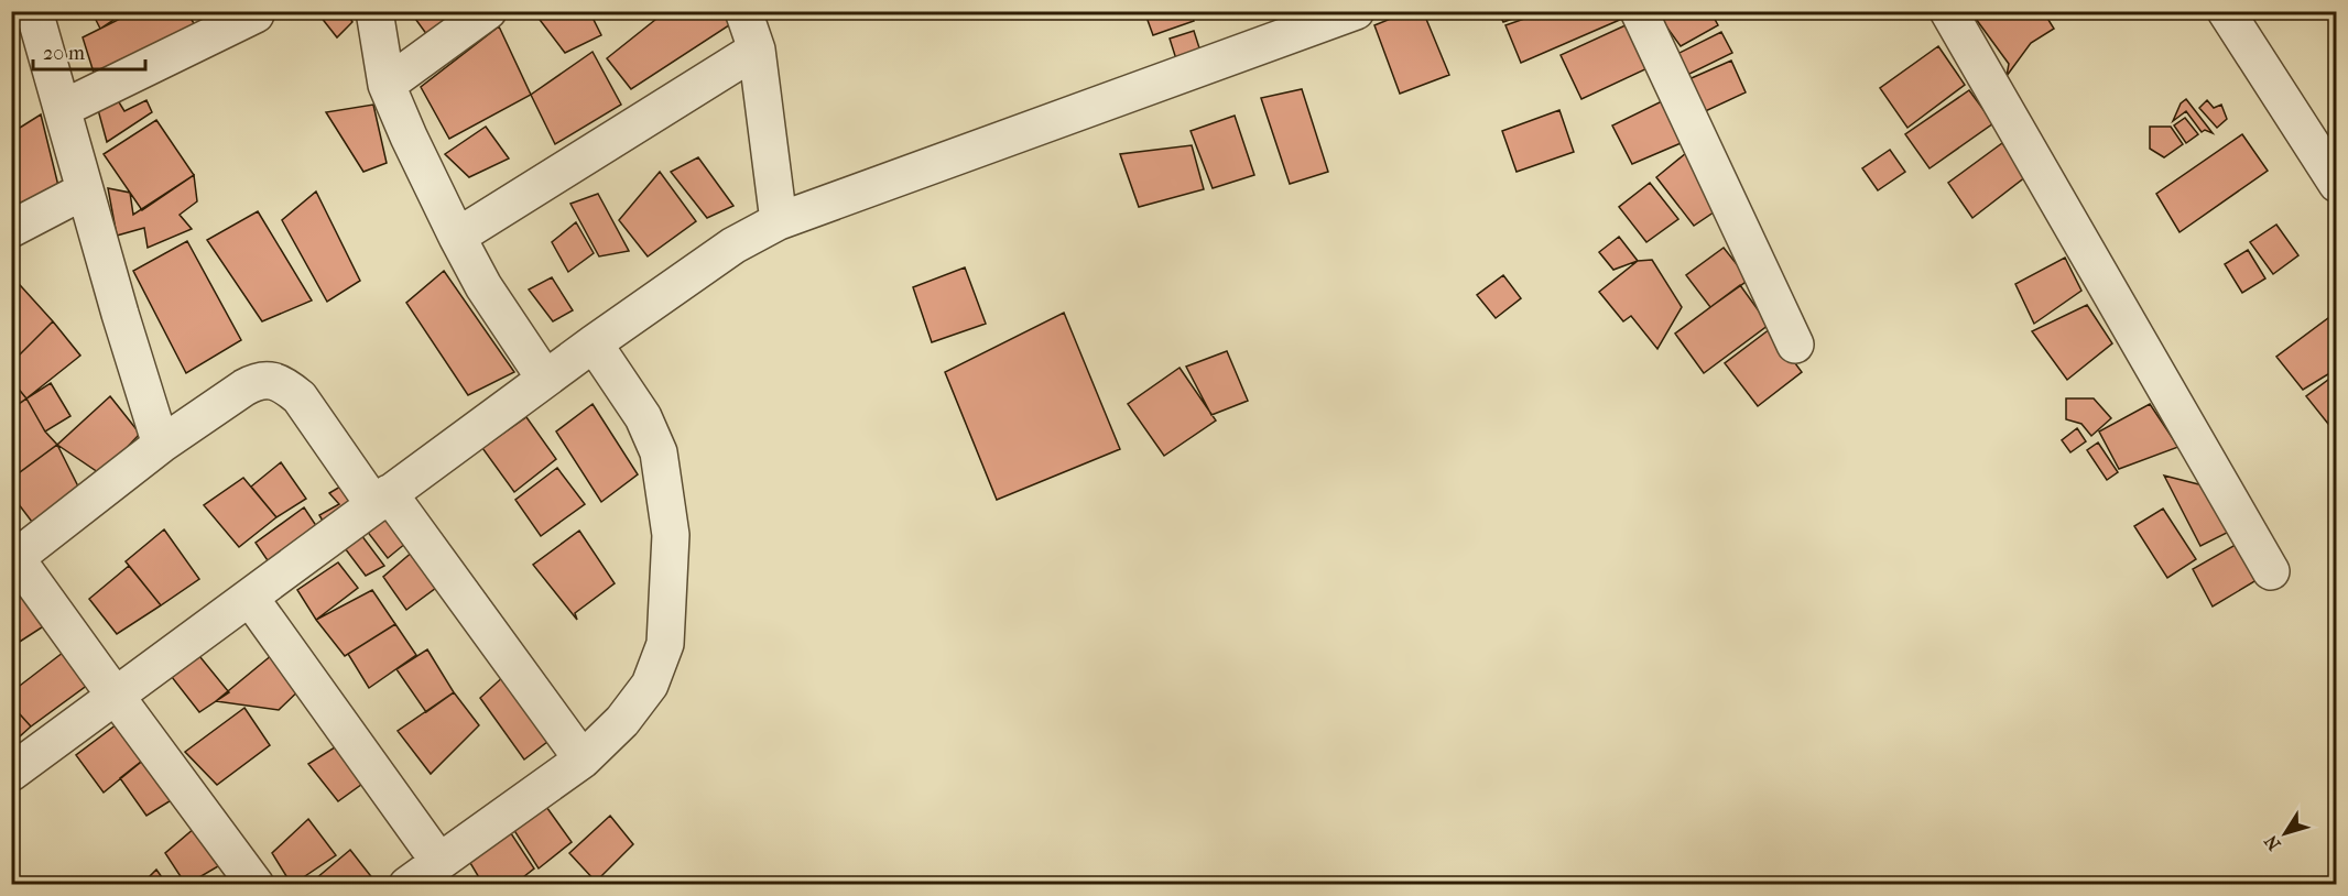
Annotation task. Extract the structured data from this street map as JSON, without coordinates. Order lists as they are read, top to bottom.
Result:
{
  "scale_bar": "20 m",
  "north": "bottom left"
}
